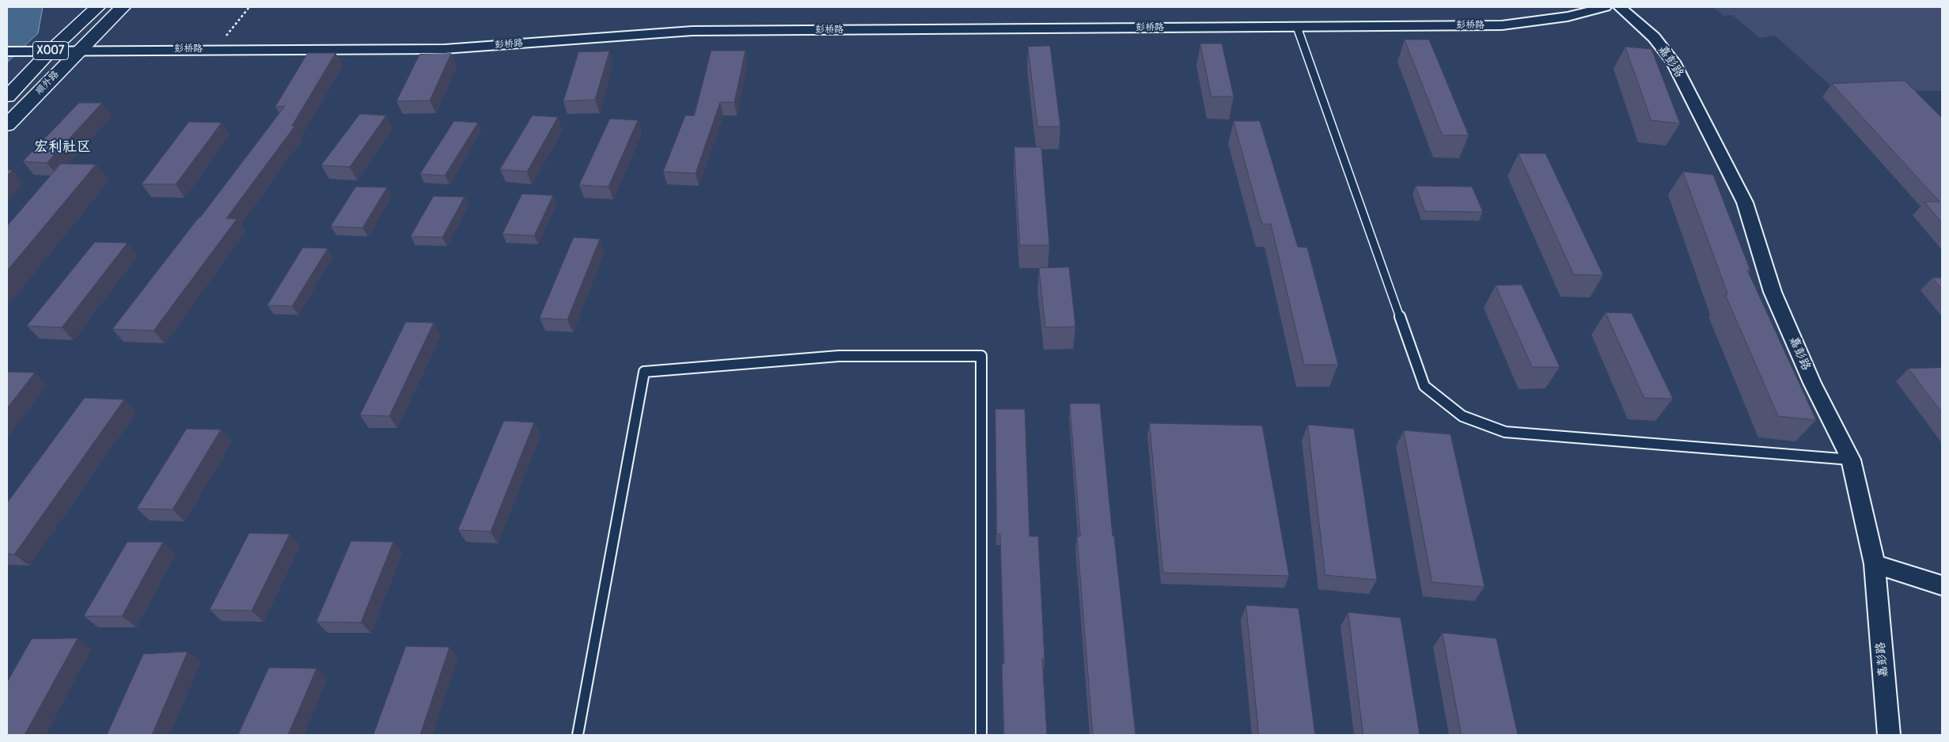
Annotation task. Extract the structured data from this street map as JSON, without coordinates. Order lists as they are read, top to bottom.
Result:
{
  "streets": {
    "main road": ["X007", "顺外路"],
    "street": ["彭桥路", "嘉彭路"]
  },
  "crossings": [
    ["彭桥路", "顺外路"]
  ],
  "districts": ["宏利社区"]
}
